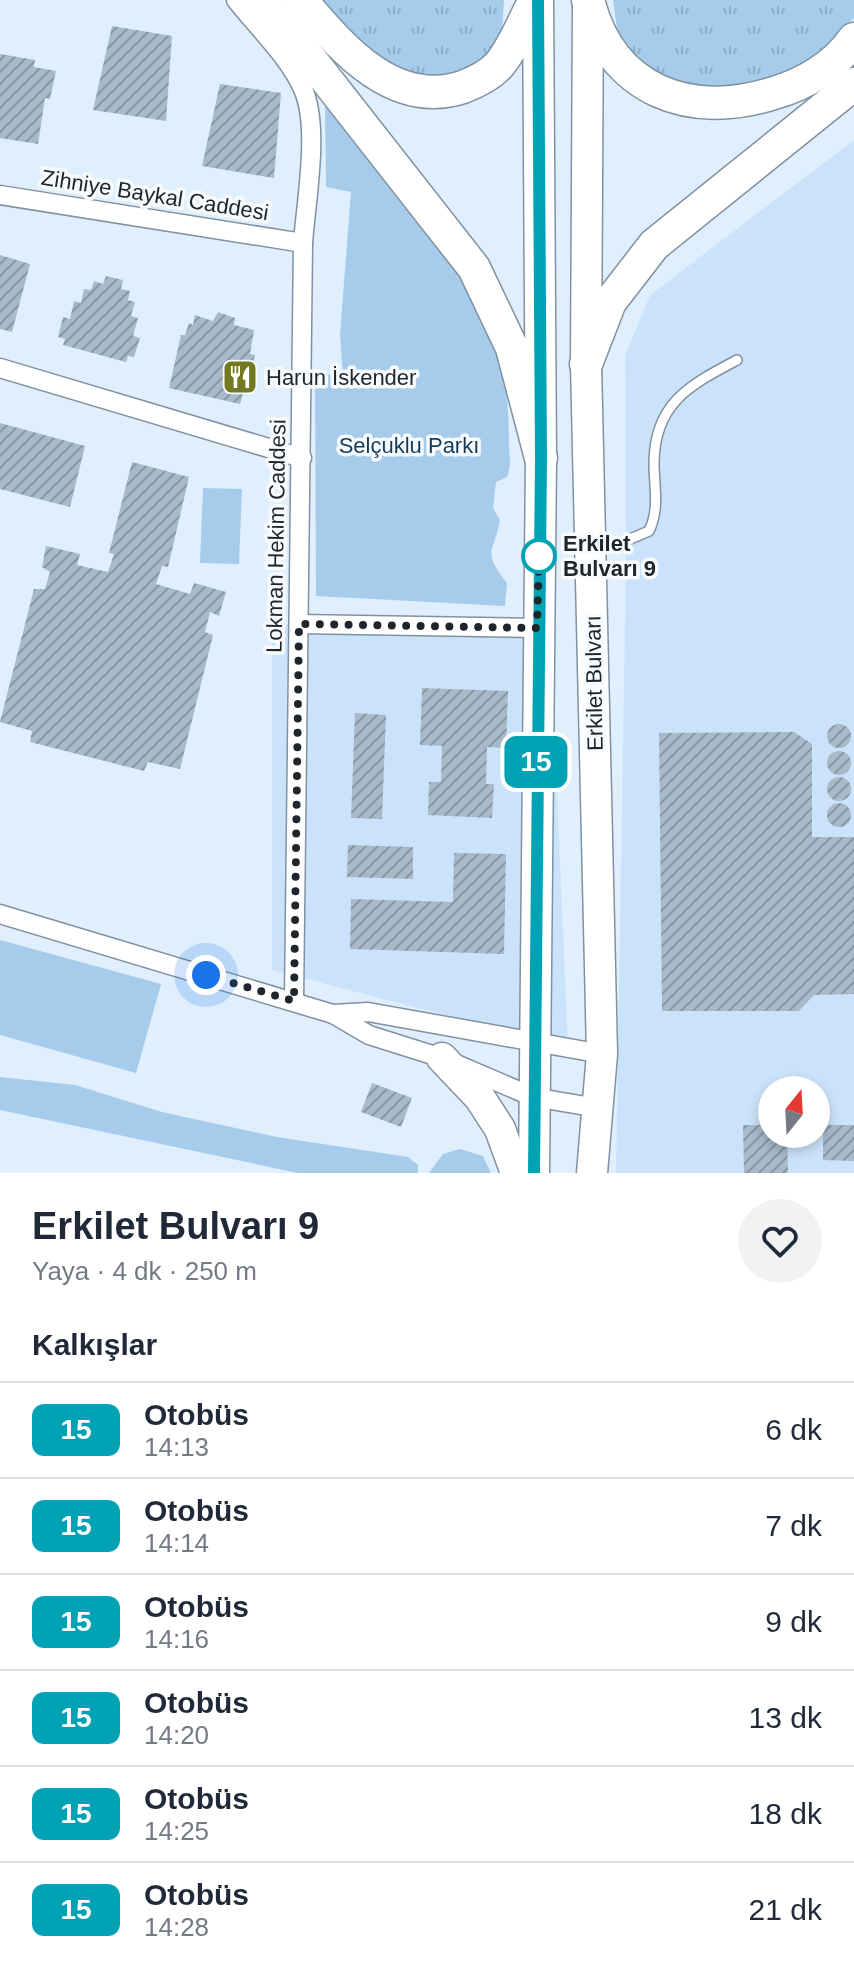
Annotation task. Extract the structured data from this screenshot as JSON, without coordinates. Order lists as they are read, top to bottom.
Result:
{
  "streets": {
    "main road": ["Erkilet Bulvarı"],
    "street": ["Zihniye Baykal Caddesi", "Lokman Hekim Caddesi"]
  },
  "crossings": [
    ["Zihniye Baykal Caddesi", "Lokman Hekim Caddesi"]
  ],
  "parks": ["Selçuklu Parkı"],
  "places": {
    "restaurant": ["Harun İskender"],
    "other": ["Erkilet Bulvarı 9"]
  },
  "lines": ["bus line 15"],
  "north": "top",
  "page": {
    "on_map": "15",
    "heading": [
      ["Erkilet Bulvarı 9", "Yaya · 4 dk · 250 m"],
      "Kalkışlar"
    ],
    "list": [
      {
        "mark": "15",
        "name": "Otobüs",
        "note": "14:13",
        "value": "6 dk"
      },
      {
        "mark": "15",
        "name": "Otobüs",
        "note": "14:14",
        "value": "7 dk"
      },
      {
        "mark": "15",
        "name": "Otobüs",
        "note": "14:16",
        "value": "9 dk"
      },
      {
        "mark": "15",
        "name": "Otobüs",
        "note": "14:20",
        "value": "13 dk"
      },
      {
        "mark": "15",
        "name": "Otobüs",
        "note": "14:25",
        "value": "18 dk"
      },
      {
        "mark": "15",
        "name": "Otobüs",
        "note": "14:28",
        "value": "21 dk"
      }
    ]
  }
}
